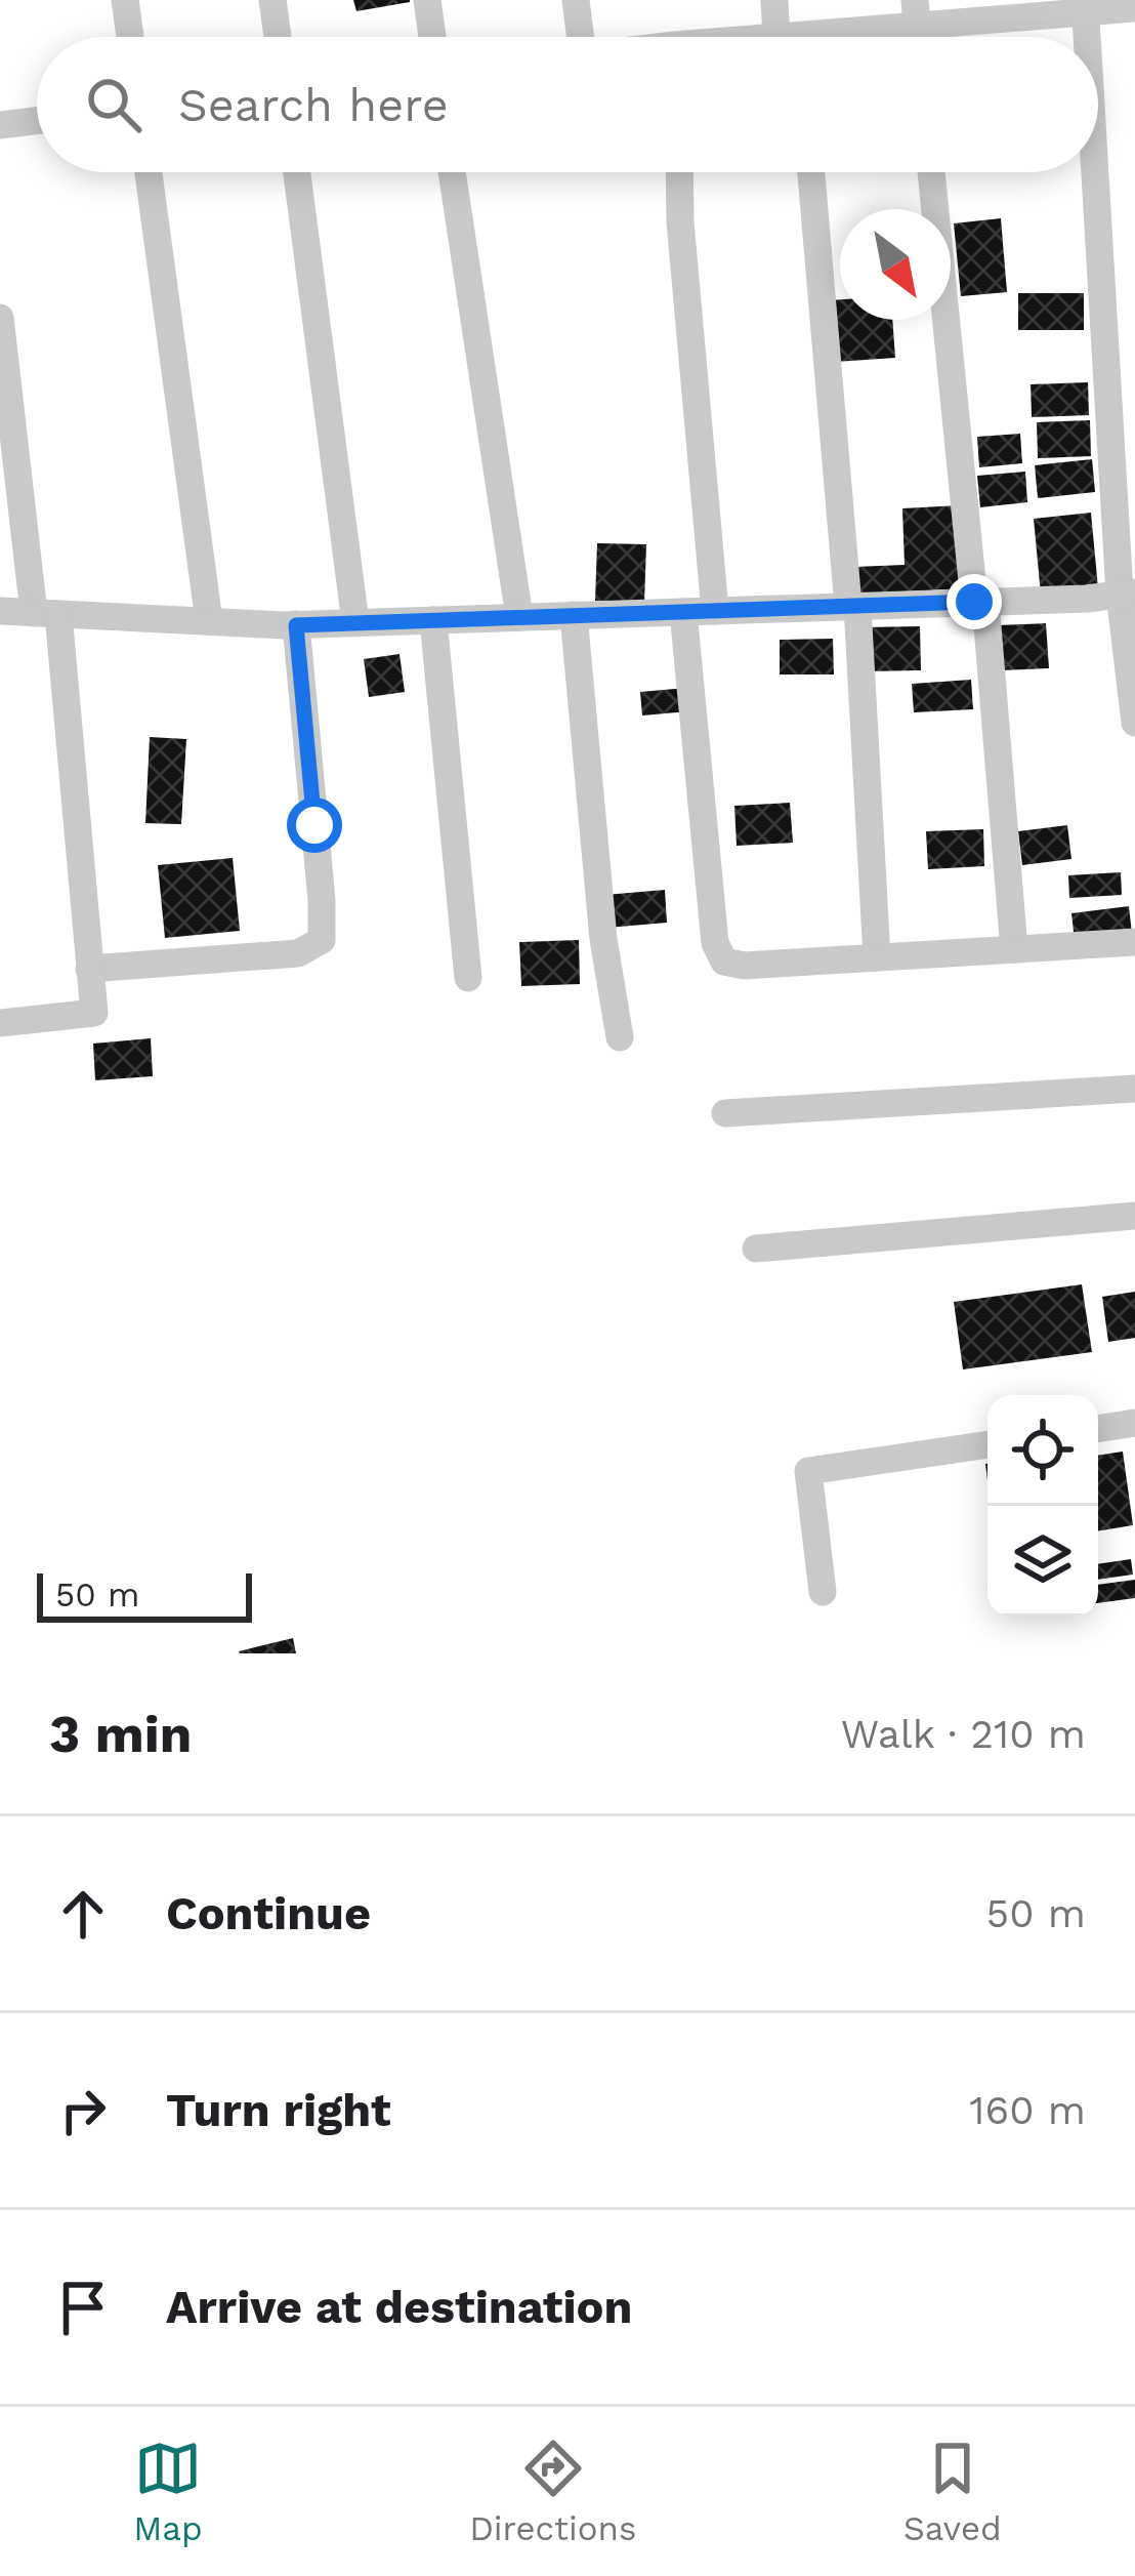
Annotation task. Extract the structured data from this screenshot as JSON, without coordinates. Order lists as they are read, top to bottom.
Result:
{
  "scale_bar": "50 m",
  "north": "bottom right",
  "page": {
    "search": "Search here",
    "scale": "50 m",
    "heading": ["3 min", "Walk · 210 m"],
    "list": [
      ["Continue", "50 m"],
      ["Turn right", "160 m"],
      "Arrive at destination"
    ],
    "nav": ["Map", "Directions", "Saved"]
  }
}
